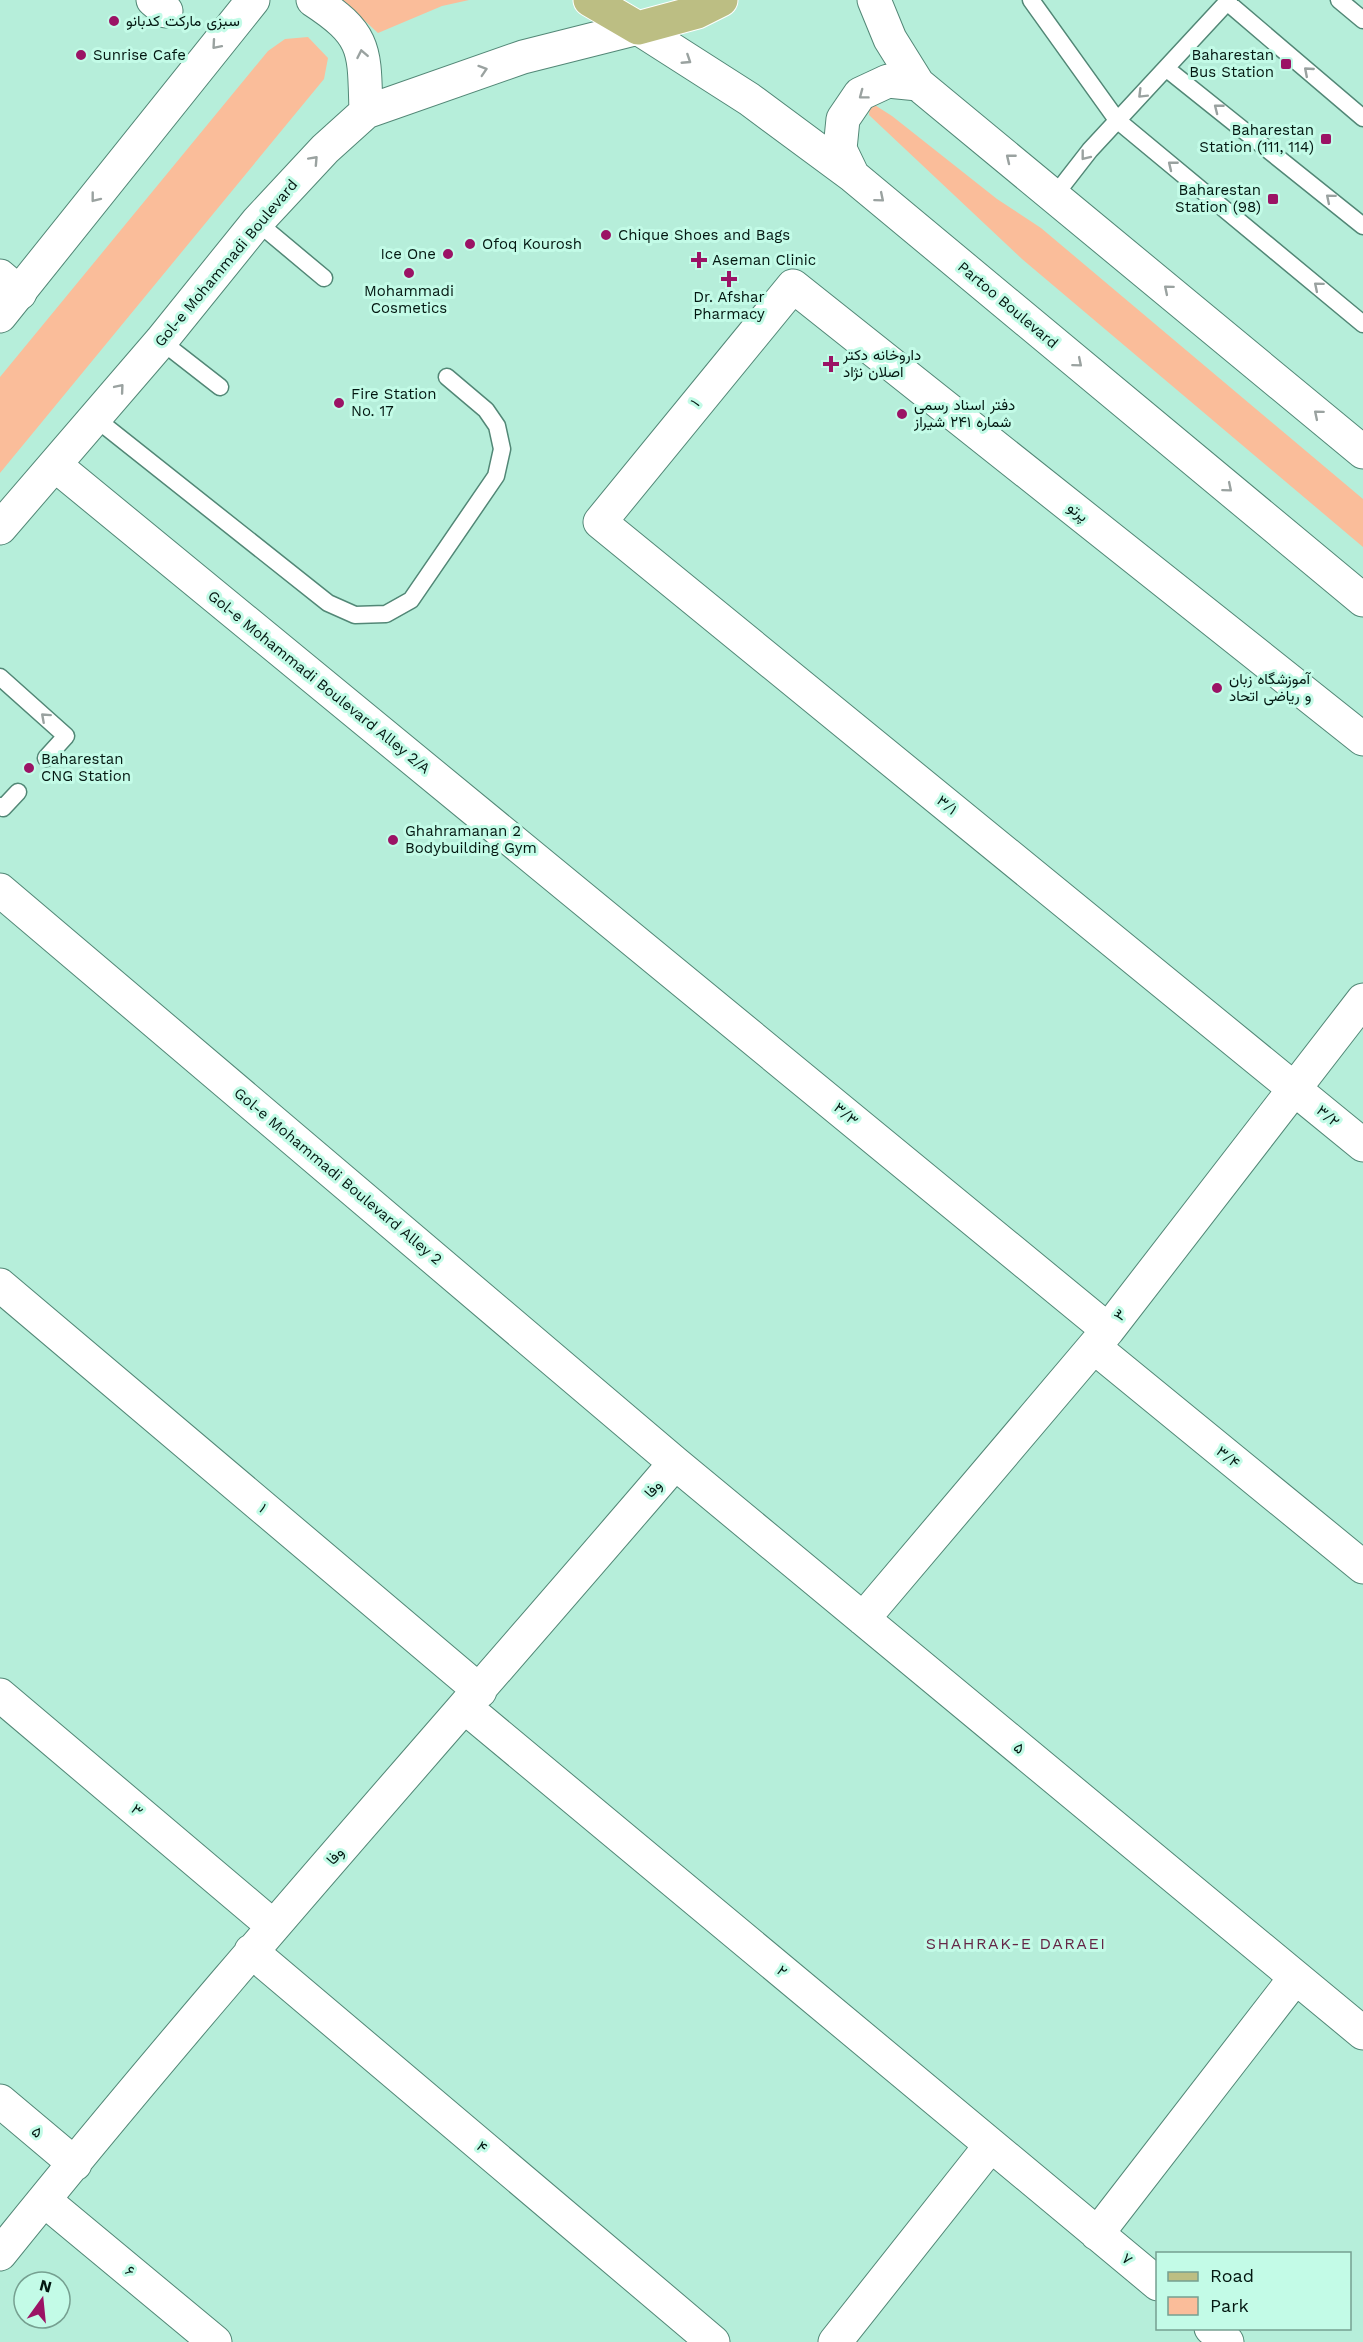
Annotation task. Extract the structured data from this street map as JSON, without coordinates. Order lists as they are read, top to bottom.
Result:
{
  "streets": {
    "street": [
      "Gol-e Mohammadi Boulevard",
      "Partoo Boulevard",
      "۱",
      "پرتو",
      "Gol-e Mohammadi Boulevard Alley 2/A",
      "۳/۱",
      "۳/۳",
      "۳/۲",
      "Gol-e Mohammadi Boulevard Alley 2",
      "۳",
      "۳/۴",
      "وفا",
      "۵",
      "۲",
      "۴",
      "۷",
      "۶"
    ]
  },
  "crossings": [
    ["Gol-e Mohammadi Boulevard", "Partoo Boulevard"],
    ["Gol-e Mohammadi Boulevard", "Gol-e Mohammadi Boulevard Alley 2/A"],
    ["۱", "پرتو"],
    ["۱", "۳/۱"],
    ["۱", "وفا"],
    ["۱", "۲"],
    ["Gol-e Mohammadi Boulevard Alley 2/A", "۳/۳"],
    ["۳/۱", "۳/۲"],
    ["۳/۱", "۳"],
    ["۳/۳", "۳"],
    ["۳/۳", "۳/۴"],
    ["۳/۲", "۳"],
    ["Gol-e Mohammadi Boulevard Alley 2", "وفا"],
    ["Gol-e Mohammadi Boulevard Alley 2", "۵"],
    ["۳", "۳/۴"],
    ["۳", "وفا"],
    ["۳", "۵"],
    ["وفا", "۵"],
    ["وفا", "۲"],
    ["وفا", "۴"],
    ["وفا", "۶"],
    ["۲", "۷"]
  ],
  "districts": ["SHAHRAK-E DARAEI"],
  "places": {
    "other": [
      "سبزی مارکت کدبانو",
      "Sunrise Cafe",
      "Chique Shoes and Bags",
      "Ofoq Kourosh",
      "Ice One",
      "Mohammadi Cosmetics",
      "Fire Station No. 17",
      "دفتر اسناد رسمی شماره ۲۴۱ شیراز",
      "آموزشگاه زبان و ریاضی اتحاد",
      "Baharestan CNG Station",
      "Ghahramanan 2 Bodybuilding Gym"
    ],
    "transit": ["Baharestan Bus Station", "Baharestan Station (111, 114)", "Baharestan Station (98)"],
    "health": ["Aseman Clinic", "Dr. Afshar Pharmacy", "داروخانه دکتر اصلان نژاد"]
  },
  "legend": ["Road", "Park"],
  "north": "top"
}
